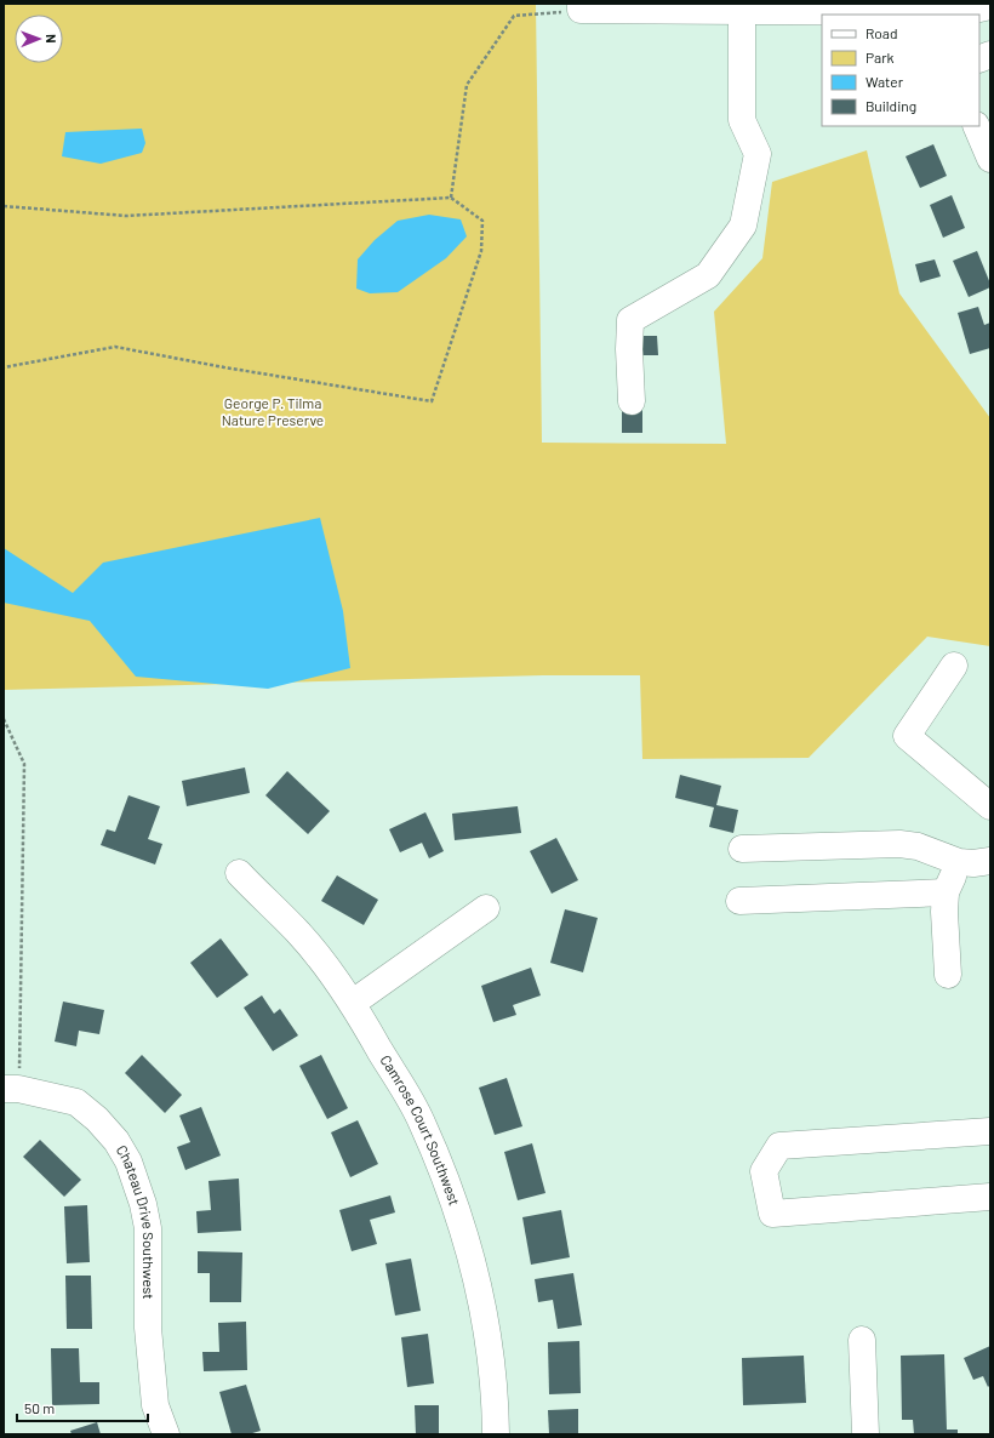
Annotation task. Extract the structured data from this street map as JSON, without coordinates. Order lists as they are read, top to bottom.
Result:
{
  "streets": {
    "street": ["Camrose Court Southwest", "Chateau Drive Southwest"]
  },
  "parks": ["George P. Tilma Nature Preserve"],
  "legend": [
    "Road",
    "Park",
    "Water",
    "Building"
  ],
  "scale_bar": "50 m",
  "north": "right"
}
